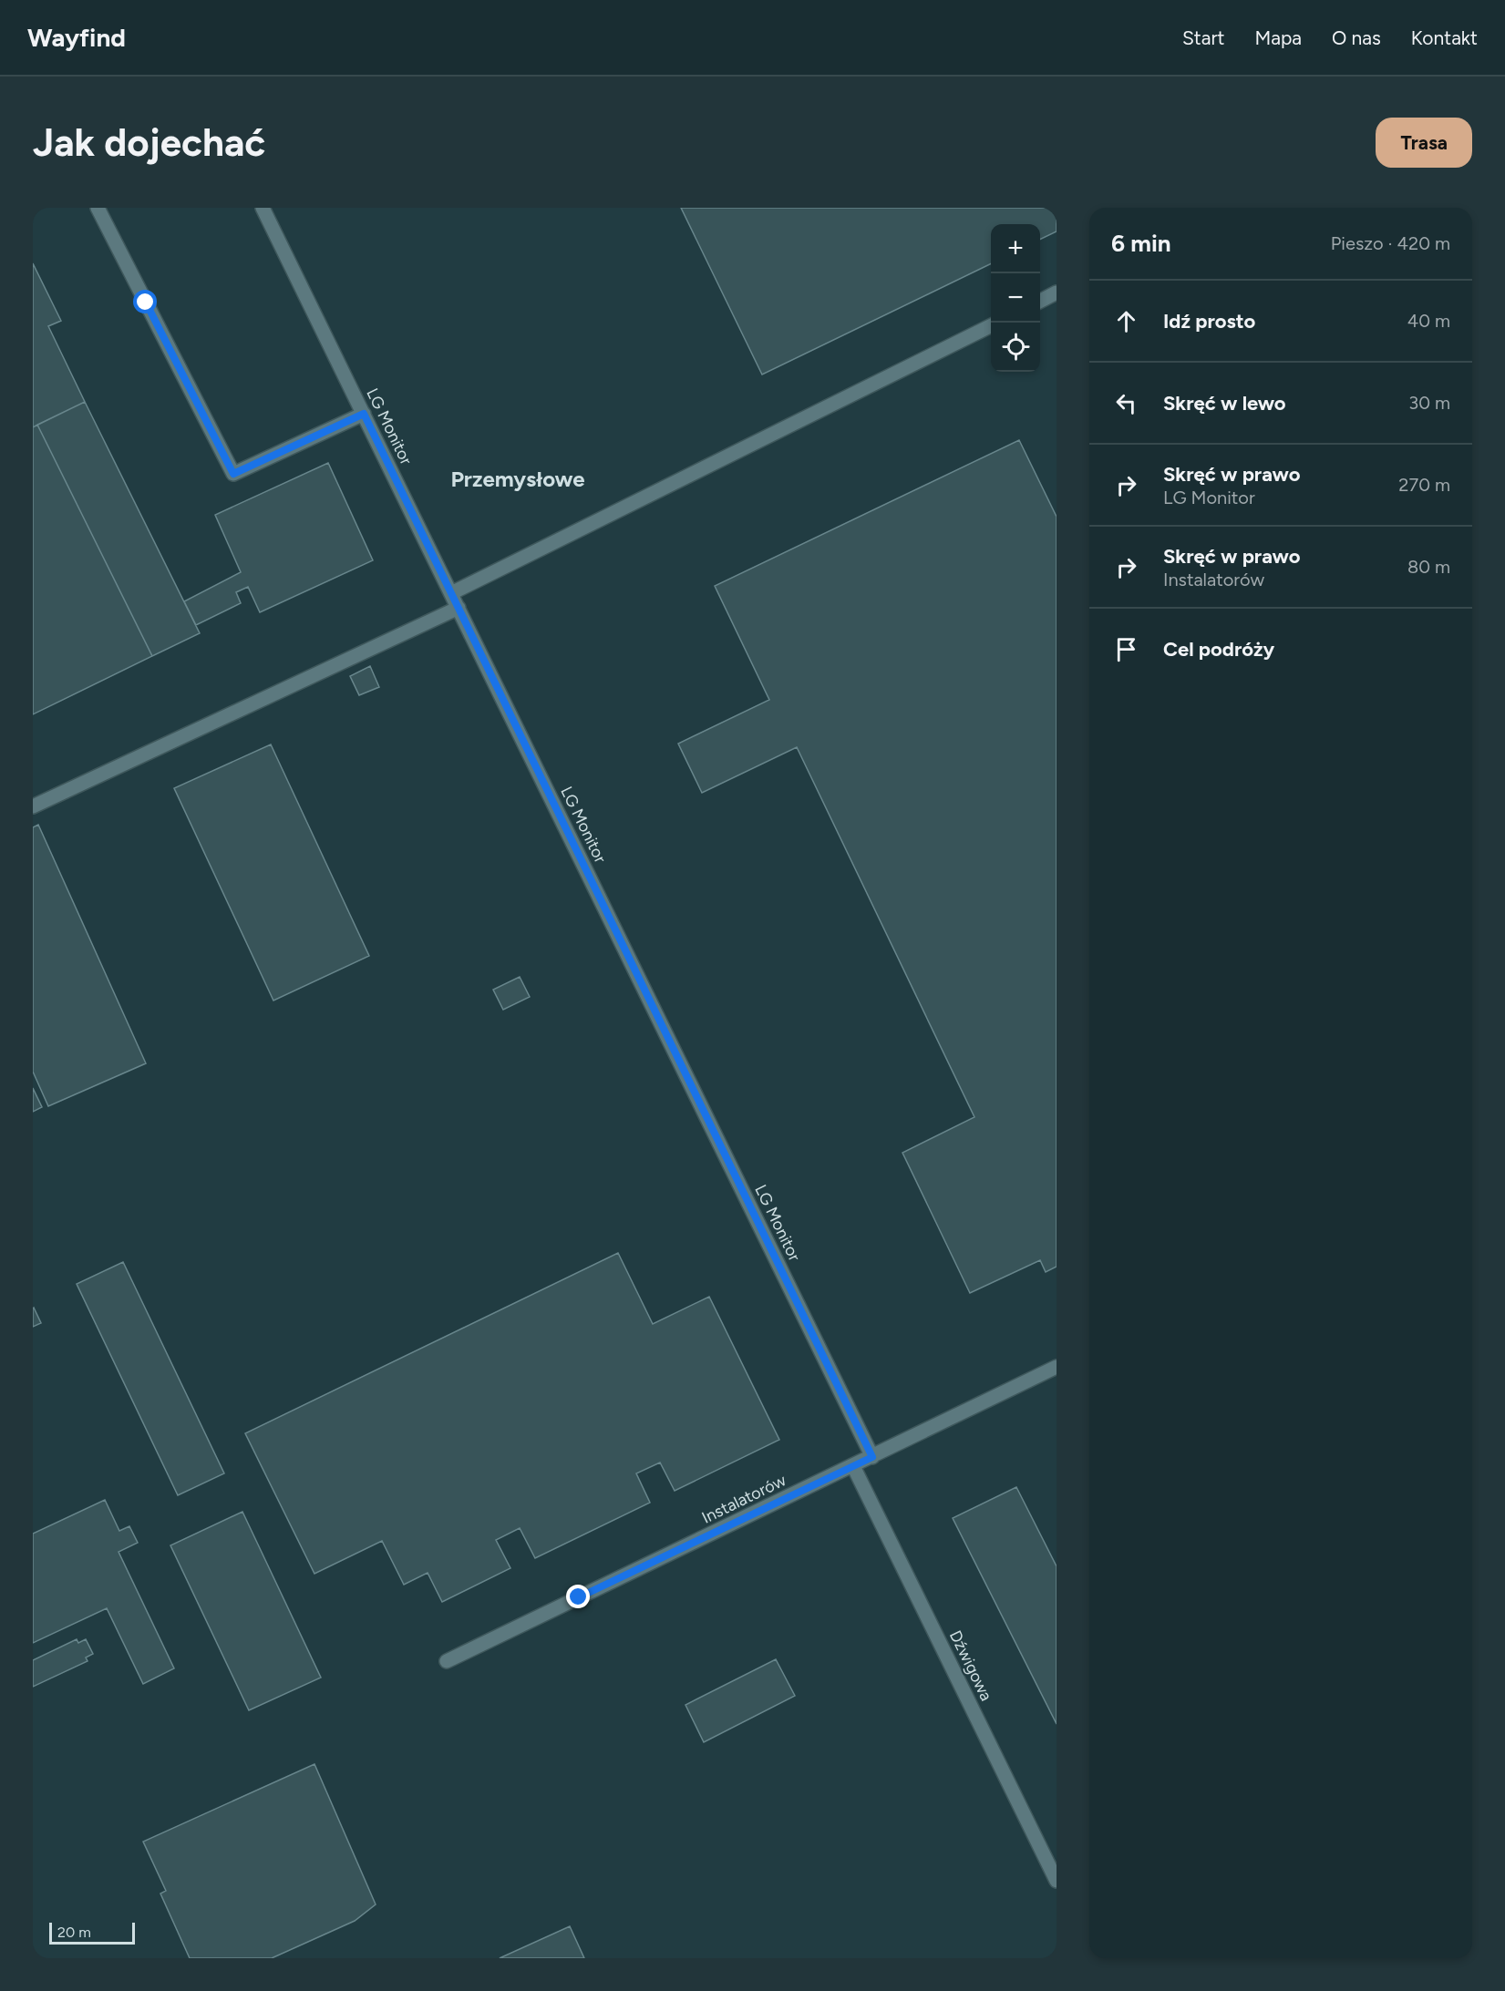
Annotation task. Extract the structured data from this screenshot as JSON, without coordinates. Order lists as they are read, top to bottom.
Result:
{
  "streets": {
    "street": ["LG Monitor", "Instalatorów", "Dźwigowa"]
  },
  "crossings": [
    ["LG Monitor", "Instalatorów"],
    ["Instalatorów", "Dźwigowa"]
  ],
  "districts": ["Przemysłowe"],
  "scale_bar": "20 m",
  "page": {
    "header": "Wayfind",
    "nav": [
      "Start",
      "Mapa",
      "O nas",
      "Kontakt"
    ],
    "buttons": "Trasa",
    "title": "Jak dojechać",
    "heading": ["6 min", "Pieszo · 420 m"],
    "map_buttons": ["+", "−"],
    "list": [
      ["Idź prosto", "40 m"],
      ["Skręć w lewo", "30 m"],
      ["Skręć w prawo", "LG Monitor", "270 m"],
      ["Skręć w prawo", "Instalatorów", "80 m"],
      "Cel podróży"
    ],
    "scale": "20 m"
  }
}
